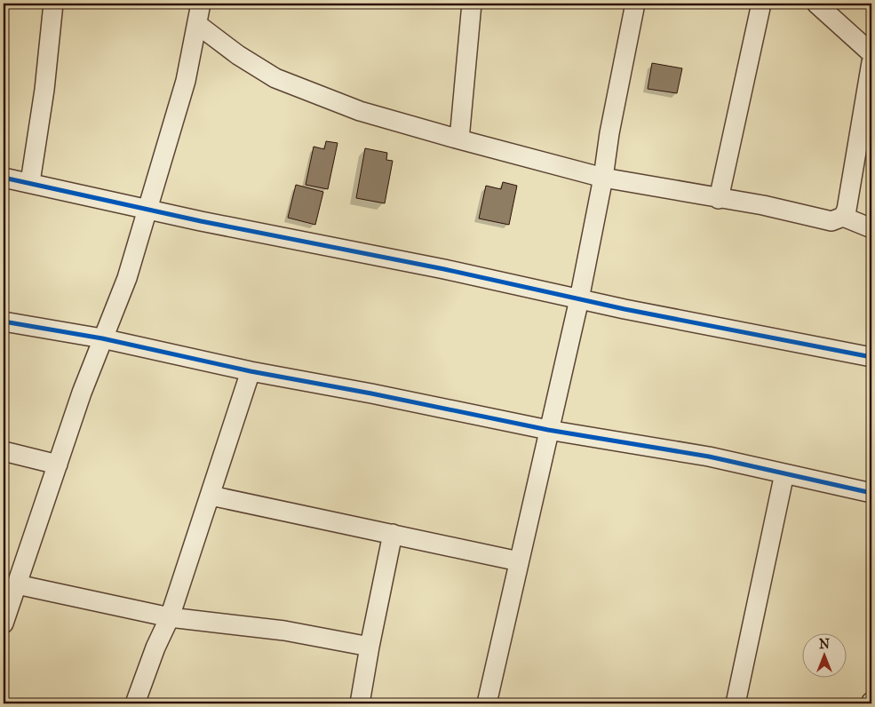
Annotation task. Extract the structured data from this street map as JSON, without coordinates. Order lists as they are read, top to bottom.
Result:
{
  "north": "top"
}
